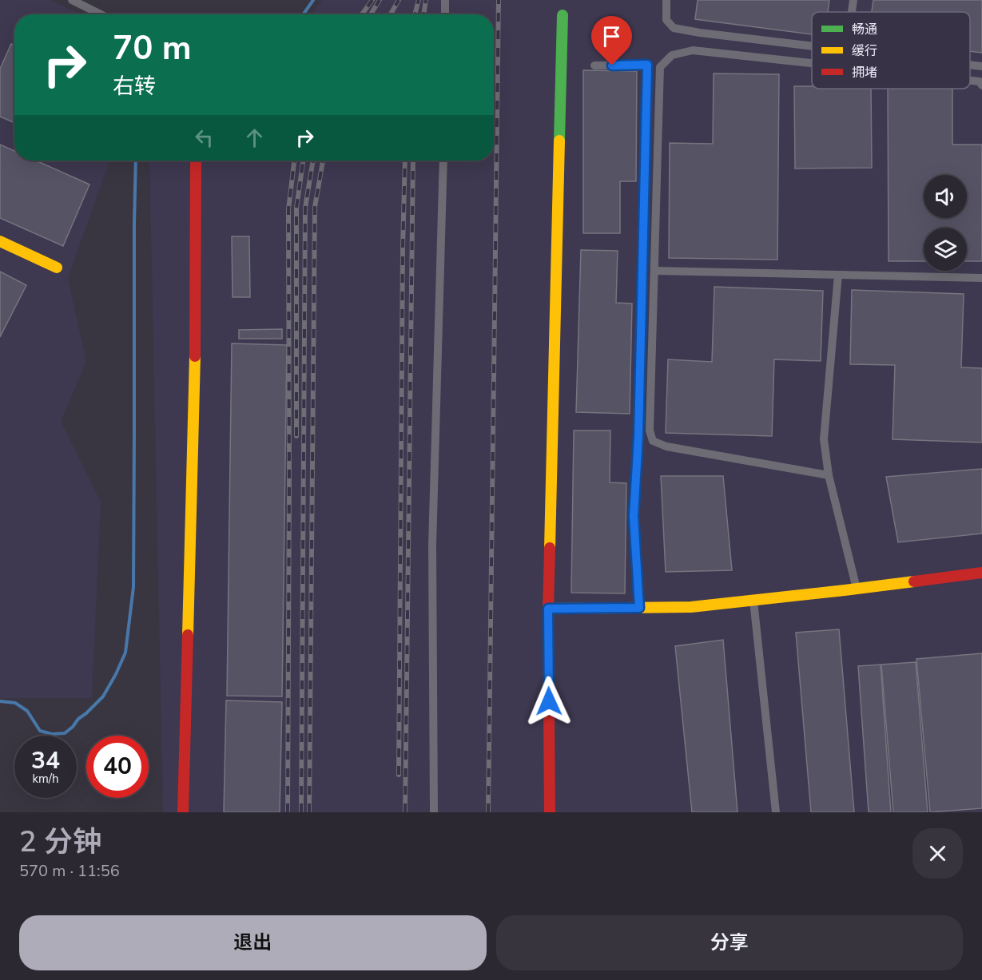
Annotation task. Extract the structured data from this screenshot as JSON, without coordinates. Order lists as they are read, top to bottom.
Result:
{
  "legend": ["畅通", "缓行", "拥堵"],
  "page": {
    "turn": ["70 m", "右转"],
    "speed": "34 km/h",
    "limit": "40",
    "heading": ["2 分钟", "570 m · 11:56"],
    "buttons": ["退出", "分享"]
  }
}
